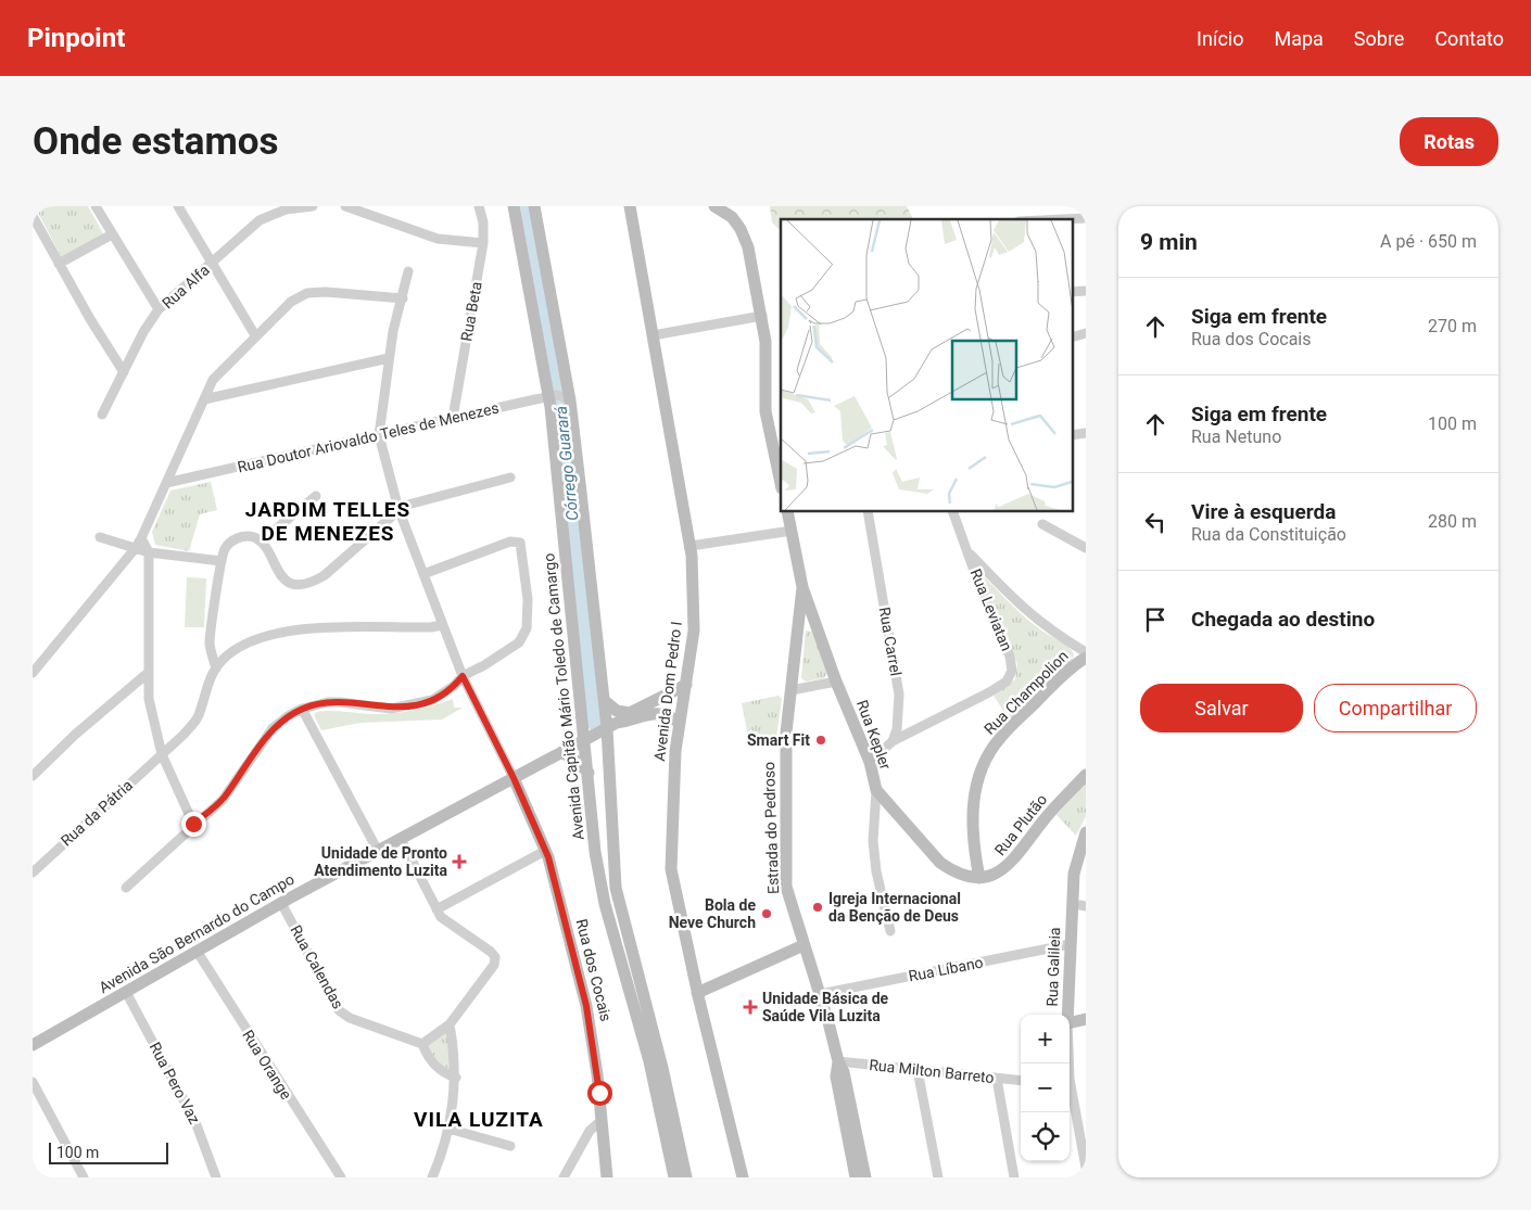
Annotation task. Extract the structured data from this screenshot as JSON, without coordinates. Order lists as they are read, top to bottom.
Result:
{
  "streets": {
    "main road": [
      "Avenida Dom Pedro I",
      "Rua Champolion",
      "Avenida Capitão Mário Toledo de Camargo",
      "Rua Kepler",
      "Rua Plutão",
      "Estrada do Pedroso",
      "Avenida São Bernardo do Campo",
      "Rua Galileia",
      "Rua dos Cocais"
    ],
    "street": [
      "Rua Alfa",
      "Rua Beta",
      "Rua Doutor Ariovaldo Teles de Menezes",
      "Rua Leviatan",
      "Rua Carrel",
      "Rua da Pátria",
      "Rua Calendas",
      "Rua Líbano",
      "Rua Orange",
      "Rua Milton Barreto",
      "Rua Pero Vaz"
    ]
  },
  "crossings": [
    ["Rua Beta", "Rua Doutor Ariovaldo Teles de Menezes"],
    ["Rua Doutor Ariovaldo Teles de Menezes", "Avenida Capitão Mário Toledo de Camargo"],
    ["Rua Leviatan", "Rua Carrel"],
    ["Avenida Dom Pedro I", "Avenida São Bernardo do Campo"],
    ["Rua Champolion", "Rua Plutão"],
    ["Avenida Capitão Mário Toledo de Camargo", "Avenida São Bernardo do Campo"],
    ["Rua Kepler", "Estrada do Pedroso"],
    ["Estrada do Pedroso", "Rua Líbano"],
    ["Estrada do Pedroso", "Rua Milton Barreto"],
    ["Avenida São Bernardo do Campo", "Rua Calendas"],
    ["Avenida São Bernardo do Campo", "Rua dos Cocais"],
    ["Avenida São Bernardo do Campo", "Rua Orange"],
    ["Avenida São Bernardo do Campo", "Rua Pero Vaz"],
    ["Rua Galileia", "Rua Líbano"]
  ],
  "districts": ["JARDIM TELLES DE MENEZES", "VILA LUZITA"],
  "water": ["Córrego Guarará"],
  "places": {
    "other": ["Smart Fit", "Igreja Internacional da Benção de Deus", "Bola de Neve Church"],
    "health": ["Unidade de Pronto Atendimento Luzita", "Unidade Básica de Saúde Vila Luzita"]
  },
  "scale_bar": "100 m",
  "page": {
    "header": "Pinpoint",
    "nav": [
      "Início",
      "Mapa",
      "Sobre",
      "Contato"
    ],
    "buttons": [
      "Rotas",
      ["Salvar", "Compartilhar"]
    ],
    "title": "Onde estamos",
    "heading": ["9 min", "A pé · 650 m"],
    "list": [
      ["Siga em frente", "Rua dos Cocais", "270 m"],
      ["Siga em frente", "Rua Netuno", "100 m"],
      ["Vire à esquerda", "Rua da Constituição", "280 m"],
      "Chegada ao destino"
    ],
    "map_buttons": ["+", "−"],
    "scale": "100 m"
  }
}
